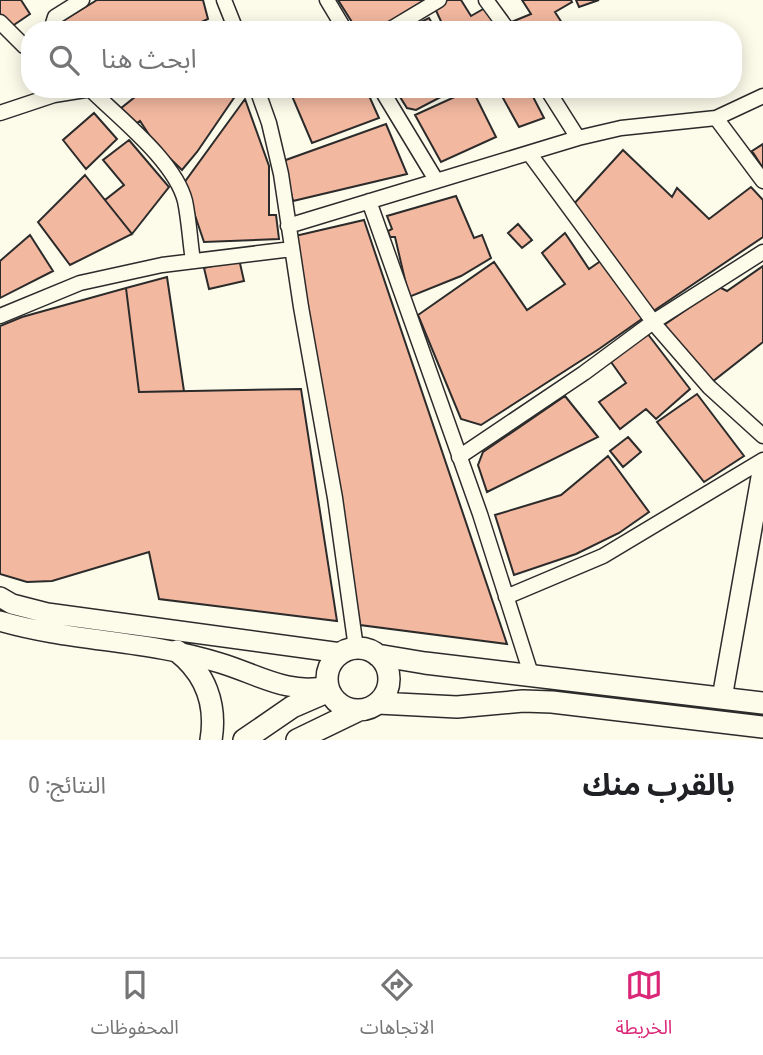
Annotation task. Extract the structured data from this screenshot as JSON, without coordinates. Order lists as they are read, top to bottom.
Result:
{
  "page": {
    "search": "ابحث هنا",
    "heading": ["بالقرب منك", "النتائج: 0"],
    "nav": ["الخريطة", "الاتجاهات", "المحفوظات"]
  }
}
